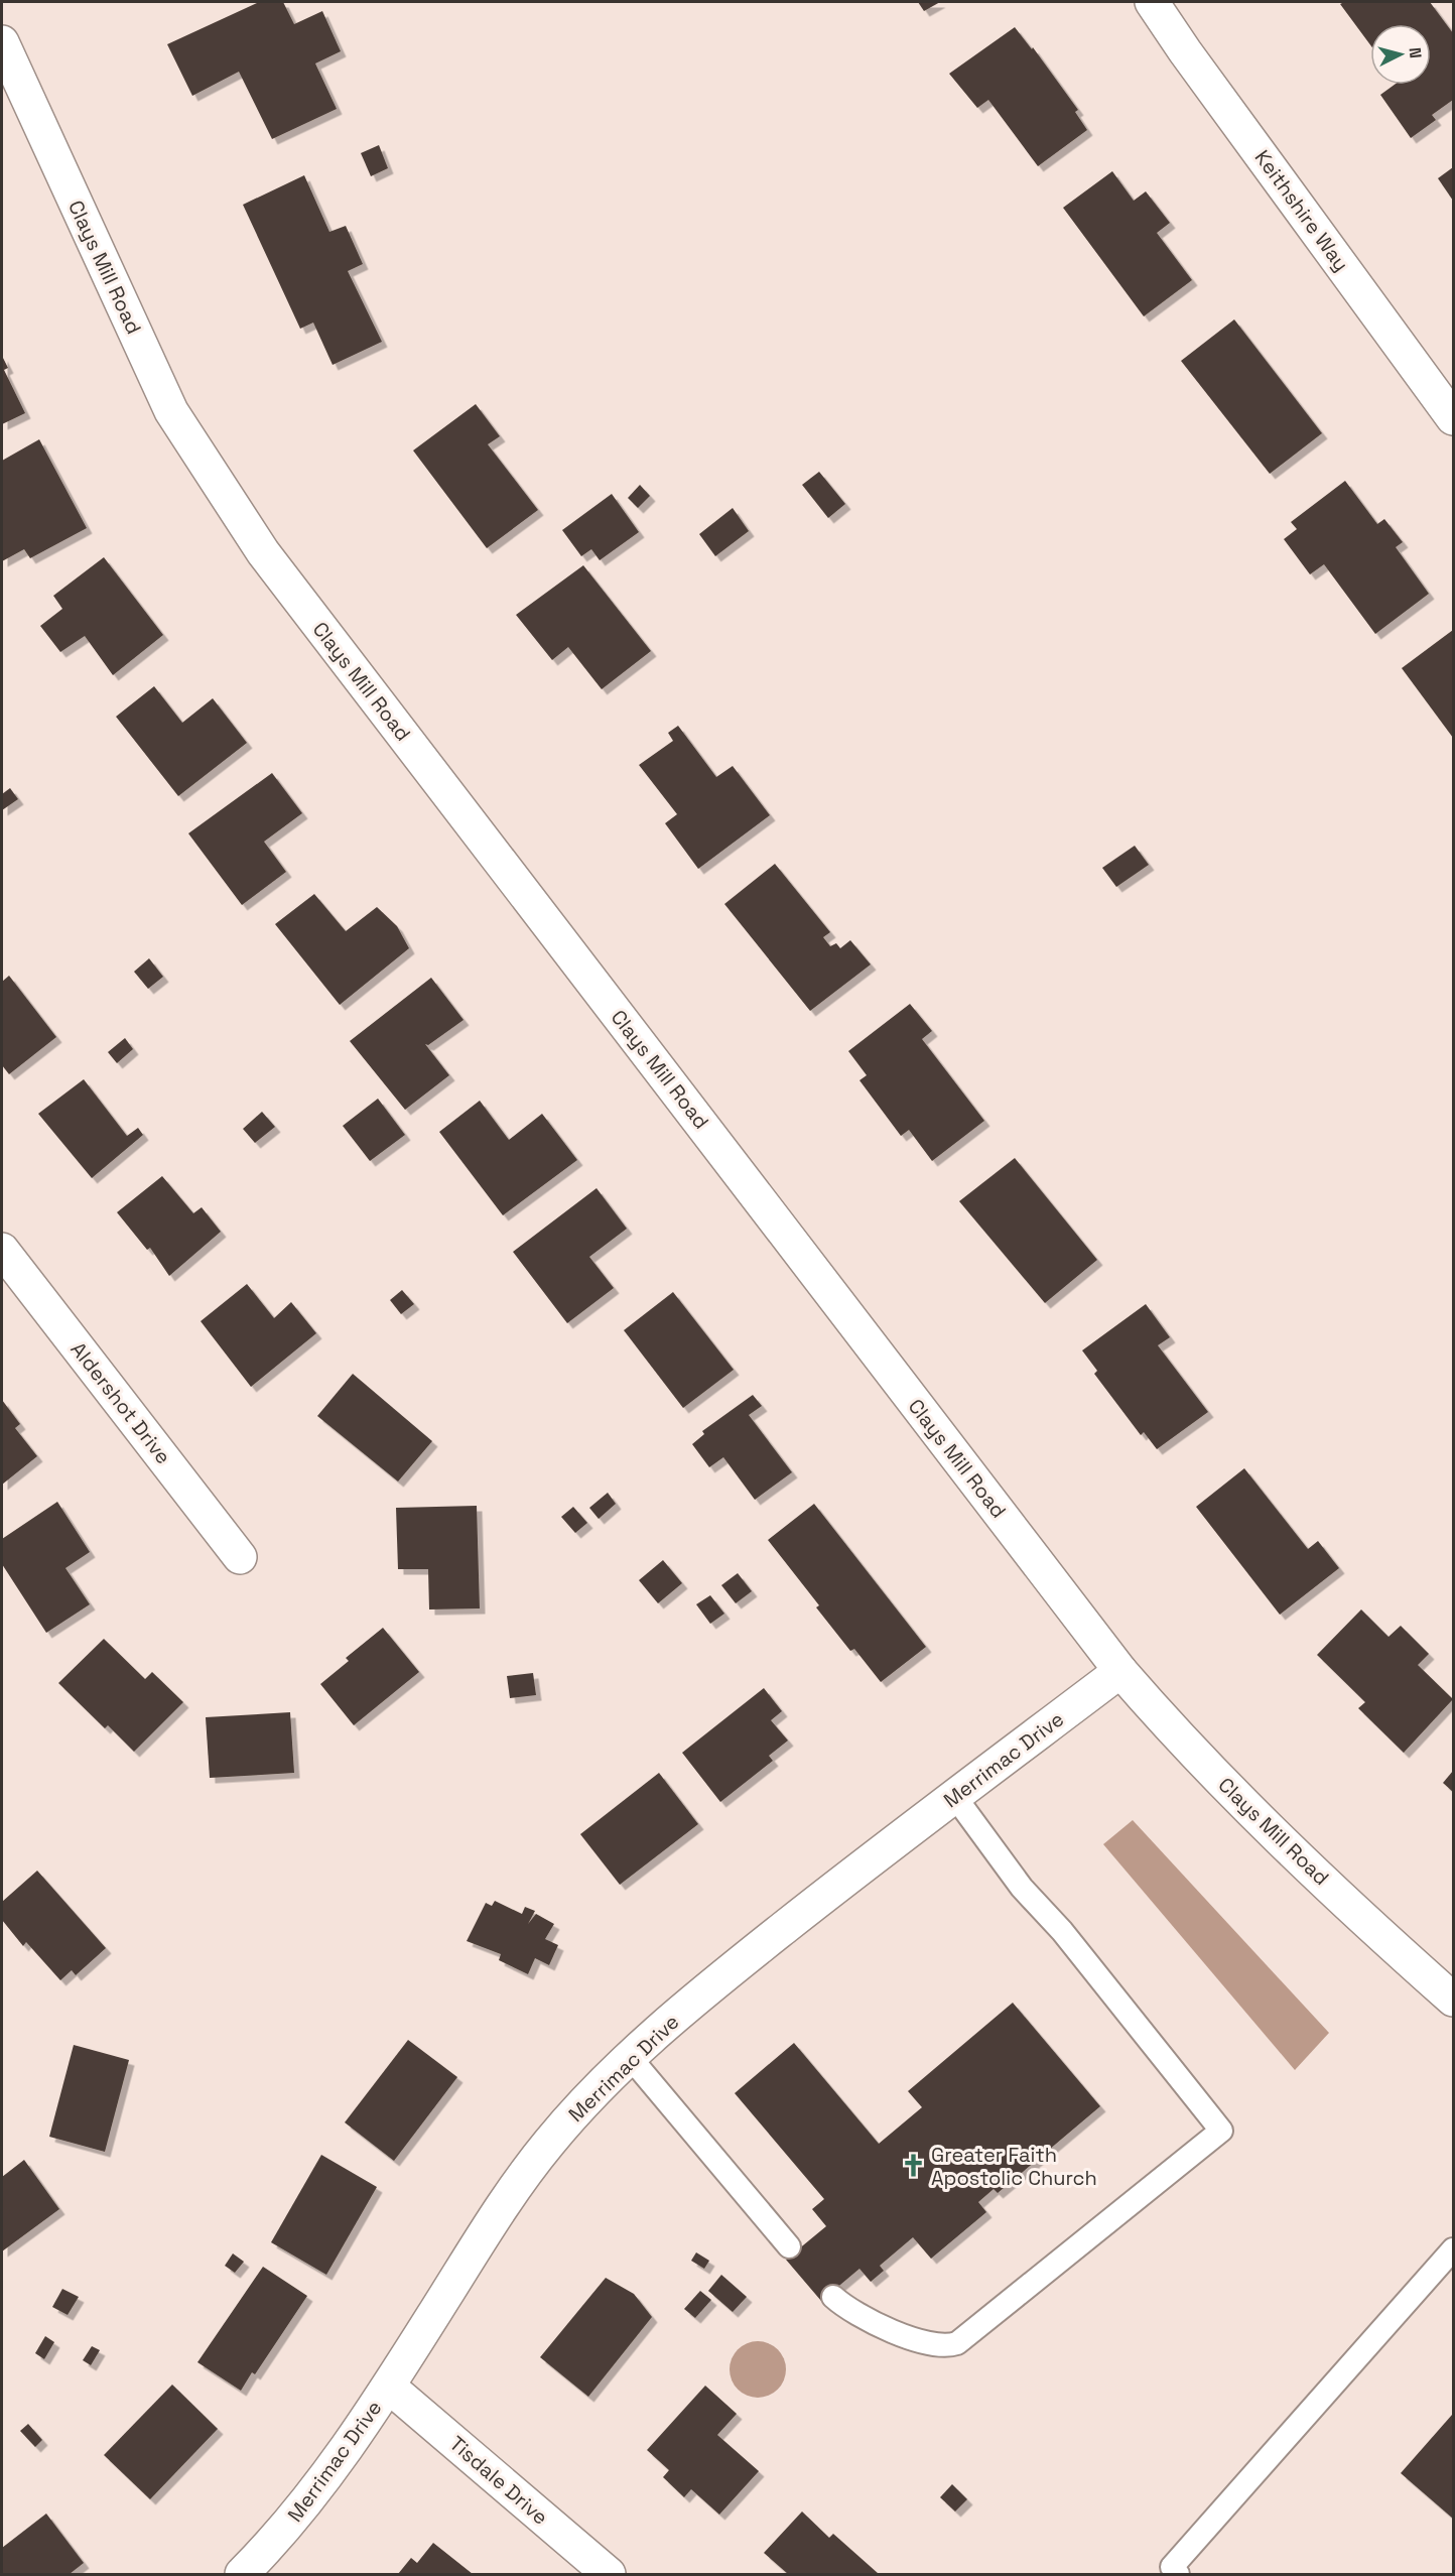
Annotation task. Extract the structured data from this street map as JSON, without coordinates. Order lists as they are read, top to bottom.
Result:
{
  "streets": {
    "street": [
      "Keithshire Way",
      "Clays Mill Road",
      "Aldershot Drive",
      "Merrimac Drive",
      "Tisdale Drive"
    ]
  },
  "crossings": [
    ["Clays Mill Road", "Merrimac Drive"],
    ["Merrimac Drive", "Tisdale Drive"]
  ],
  "places": {
    "church": ["Greater Faith Apostolic Church"]
  },
  "north": "right"
}
